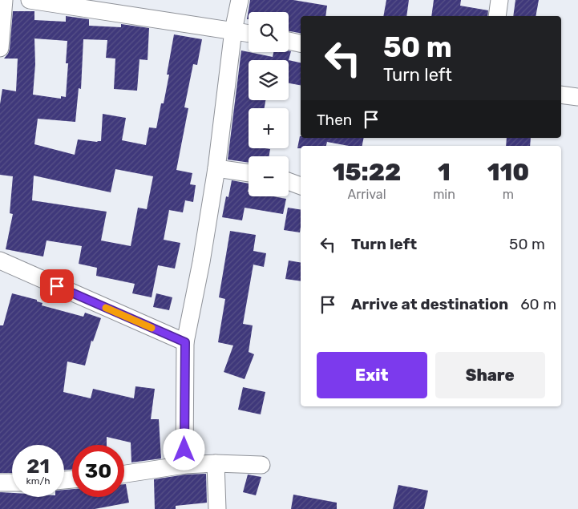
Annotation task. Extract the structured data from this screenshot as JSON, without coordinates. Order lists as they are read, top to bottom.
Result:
{
  "page": {
    "map_buttons": ["+", "−"],
    "turn": ["50 m", "Turn left"],
    "then": "Then",
    "eta": [
      "15:22",
      "Arrival",
      "1",
      "min",
      "110",
      "m"
    ],
    "list": [
      {
        "name": "Turn left",
        "value": "50 m"
      },
      {
        "name": "Arrive at destination",
        "value": "60 m"
      }
    ],
    "buttons": ["Exit", "Share"],
    "speed": "21 km/h",
    "limit": "30"
  }
}
